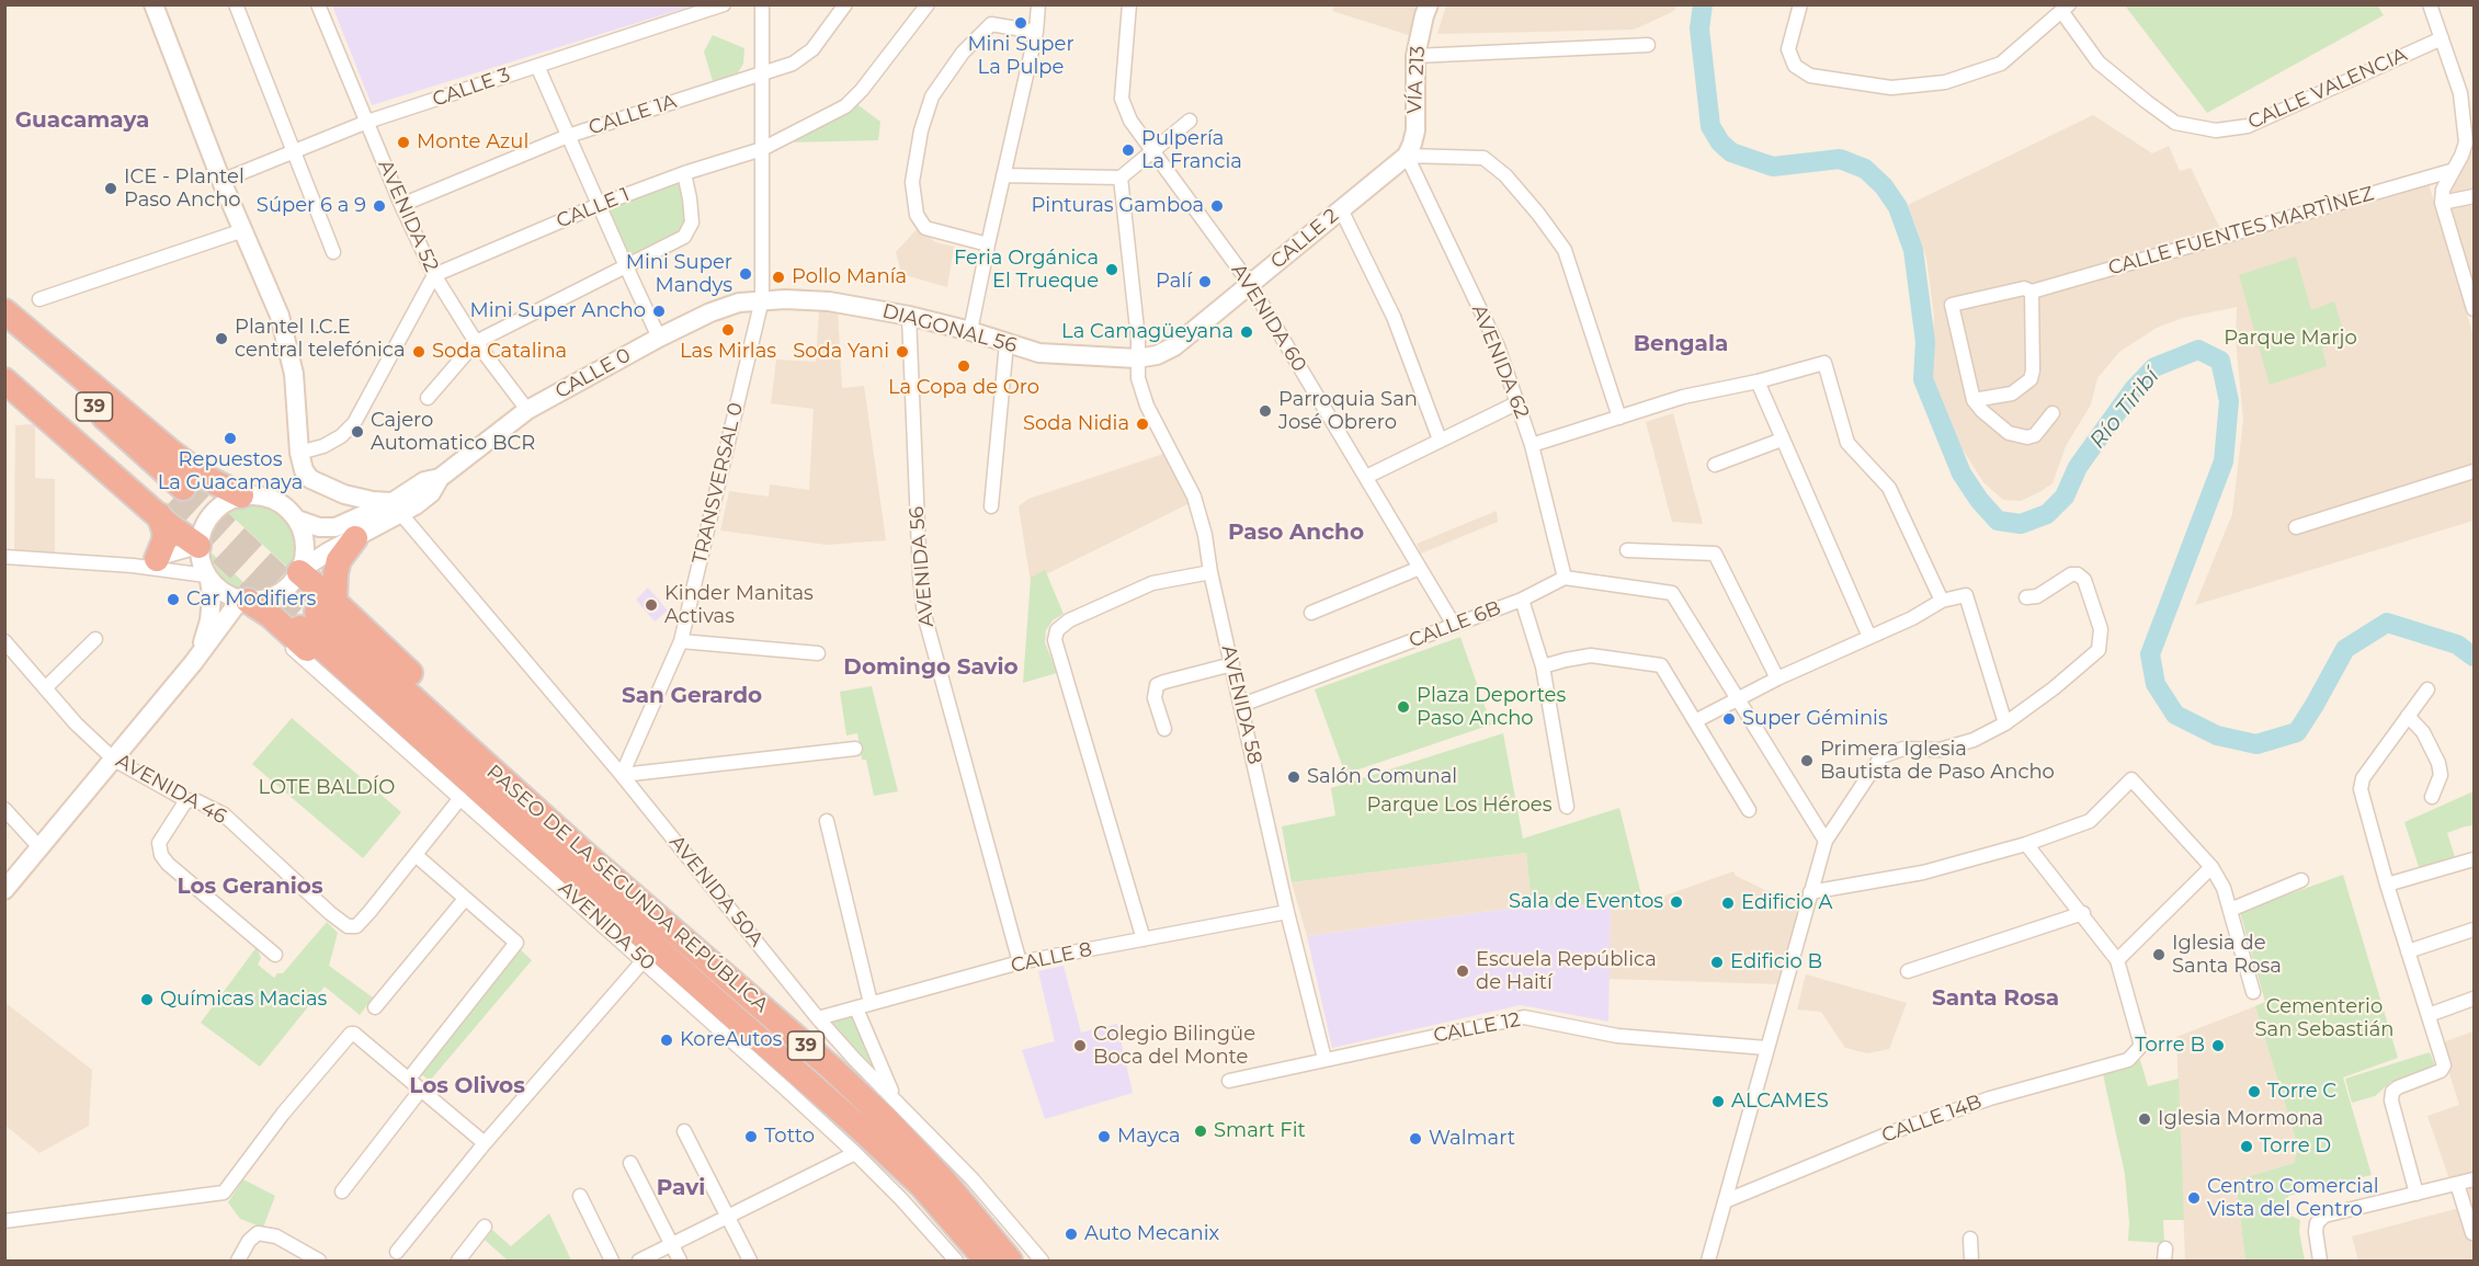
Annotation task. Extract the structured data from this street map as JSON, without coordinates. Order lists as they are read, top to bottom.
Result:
{
  "streets": {
    "highway": ["39", "PASEO DE LA SEGUNDA REPÚBLICA"],
    "main road": [
      "VÍA 213",
      "CALLE 2",
      "DIAGONAL 56",
      "CALLE 0"
    ],
    "street": [
      "CALLE 3",
      "CALLE VALENCIA",
      "CALLE 1A",
      "CALLE 1",
      "AVENIDA 52",
      "CALLE FUENTES MARTÌNEZ",
      "AVENIDA 60",
      "AVENIDA 62",
      "TRANSVERSAL 0",
      "AVENIDA 56",
      "CALLE 6B",
      "AVENIDA 58",
      "AVENIDA 46",
      "AVENIDA 50A",
      "AVENIDA 50",
      "CALLE 8",
      "CALLE 12",
      "CALLE 14B"
    ]
  },
  "crossings": [
    ["VÍA 213", "CALLE 2"],
    ["VÍA 213", "AVENIDA 62"],
    ["CALLE 3", "AVENIDA 52"],
    ["CALLE 1A", "AVENIDA 52"],
    ["CALLE 1", "AVENIDA 52"],
    ["AVENIDA 52", "CALLE 0"],
    ["CALLE 2", "AVENIDA 60"],
    ["CALLE 2", "DIAGONAL 56"],
    ["CALLE 2", "AVENIDA 62"],
    ["CALLE 2", "AVENIDA 58"],
    ["AVENIDA 60", "CALLE 6B"],
    ["DIAGONAL 56", "CALLE 0"],
    ["DIAGONAL 56", "TRANSVERSAL 0"],
    ["DIAGONAL 56", "AVENIDA 56"],
    ["DIAGONAL 56", "AVENIDA 58"],
    ["AVENIDA 62", "CALLE 6B"],
    ["CALLE 0", "TRANSVERSAL 0"],
    ["CALLE 0", "AVENIDA 50A"],
    ["CALLE 0", "AVENIDA 50"],
    ["TRANSVERSAL 0", "AVENIDA 50A"],
    ["AVENIDA 56", "CALLE 8"],
    ["CALLE 6B", "AVENIDA 58"],
    ["AVENIDA 58", "CALLE 8"],
    ["AVENIDA 58", "CALLE 12"],
    ["PASEO DE LA SEGUNDA REPÚBLICA", "AVENIDA 50A"],
    ["AVENIDA 50A", "CALLE 8"]
  ],
  "districts": [
    "Guacamaya",
    "Bengala",
    "Paso Ancho",
    "Domingo Savio",
    "San Gerardo",
    "Los Geranios",
    "Santa Rosa",
    "Los Olivos",
    "Pavi"
  ],
  "water": ["Río Tiribí"],
  "parks": [
    "Parque Marjo",
    "LOTE BALDÍO",
    "Parque Los Héroes",
    "Cementerio San Sebastián"
  ],
  "places": [
    "Mini Super La Pulpe",
    "Monte Azul",
    "Pulpería La Francia",
    "ICE - Plantel Paso Ancho",
    "Súper 6 a 9",
    "Pinturas Gamboa",
    "Feria Orgánica El Trueque",
    "Mini Super Mandys",
    "Pollo Manía",
    "Palí",
    "Mini Super Ancho",
    "Las Mirlas",
    "La Camagüeyana",
    "Plantel I.C.E central telefónica",
    "Soda Catalina",
    "Soda Yani",
    "La Copa de Oro",
    "Parroquia San José Obrero",
    "Soda Nidia",
    "Cajero Automatico BCR",
    "Repuestos La Guacamaya",
    "Car Modifiers",
    "Kinder Manitas Activas",
    "Plaza Deportes Paso Ancho",
    "Super Géminis",
    "Primera Iglesia Bautista de Paso Ancho",
    "Salón Comunal",
    "Sala de Eventos",
    "Edificio A",
    "Iglesia de Santa Rosa",
    "Edificio B",
    "Escuela República de Haití",
    "Químicas Macias",
    "KoreAutos",
    "Colegio Bilingüe Boca del Monte",
    "Torre B",
    "Torre C",
    "ALCAMES",
    "Iglesia Mormona",
    "Smart Fit",
    "Totto",
    "Mayca",
    "Walmart",
    "Torre D",
    "Centro Comercial Vista del Centro",
    "Auto Mecanix"
  ]
}
